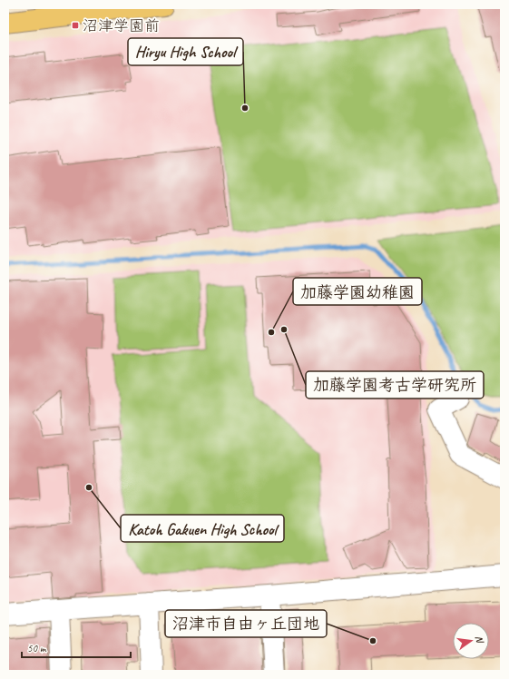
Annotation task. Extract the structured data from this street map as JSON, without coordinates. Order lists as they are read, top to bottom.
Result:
{
  "places": {
    "transit": ["沼津学園前"],
    "other": [
      "Hiryu High School",
      "加藤学園考古学研究所",
      "加藤学園幼稚園",
      "Katoh Gakuen High School",
      "沼津市自由ヶ丘団地"
    ]
  },
  "scale_bar": "50 m",
  "north": "right"
}
